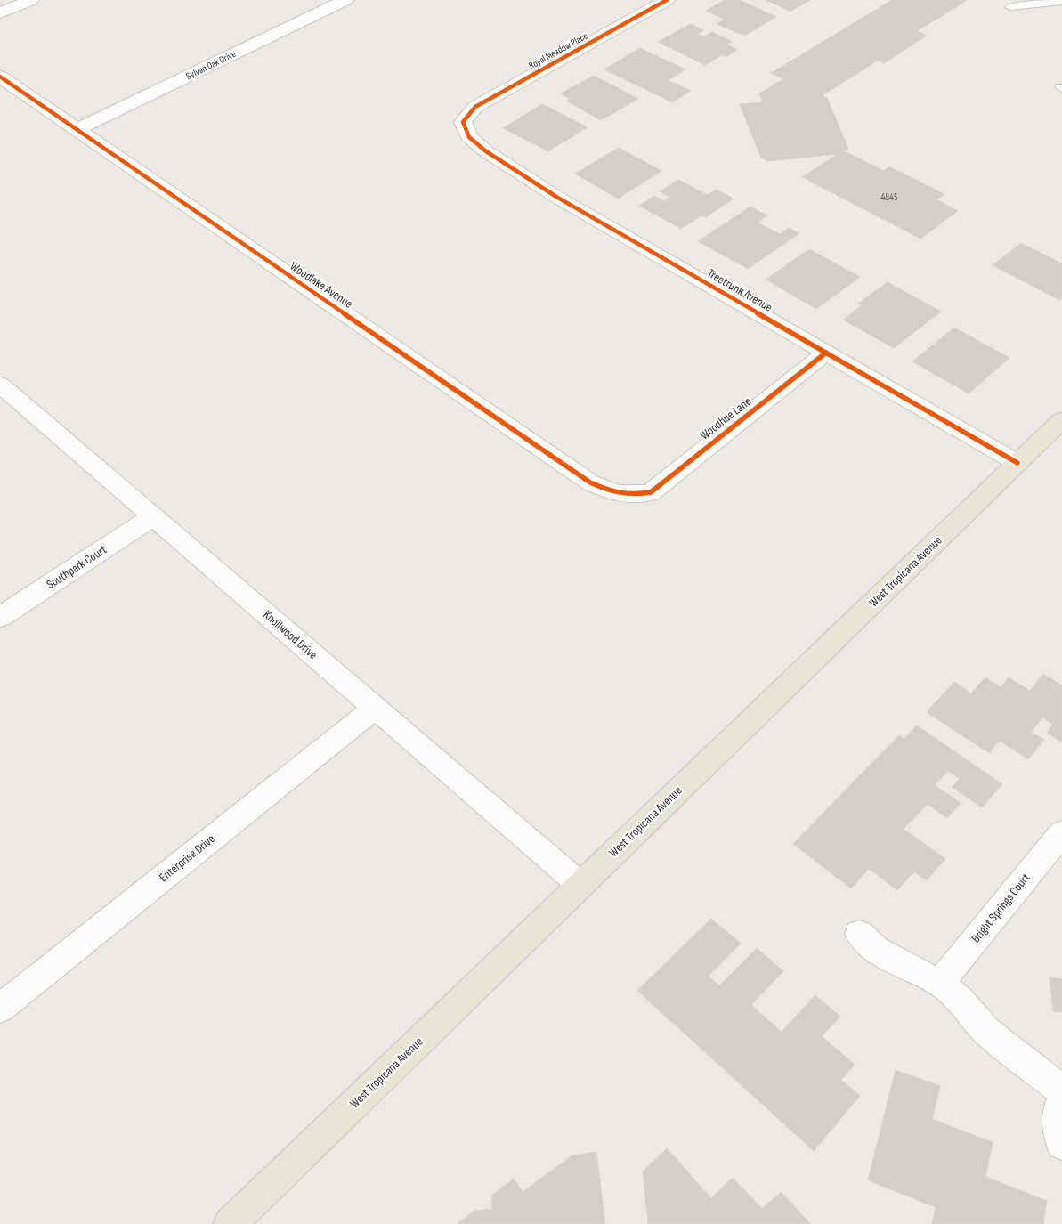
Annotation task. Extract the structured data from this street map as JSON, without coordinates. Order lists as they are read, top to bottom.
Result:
{
  "streets": {
    "main road": ["West Tropicana Avenue"],
    "street": [
      "Royal Meadow Place",
      "Sylvan Oak Drive",
      "Woodlake Avenue",
      "Treetrunk Avenue",
      "Woodhue Lane",
      "Southpark Court",
      "Knollwood Drive",
      "Enterprise Drive",
      "Bright Springs Court"
    ]
  },
  "crossings": [
    ["Royal Meadow Place", "Treetrunk Avenue"],
    ["Sylvan Oak Drive", "Woodlake Avenue"],
    ["Woodlake Avenue", "Woodhue Lane"],
    ["Treetrunk Avenue", "Woodhue Lane"],
    ["Treetrunk Avenue", "West Tropicana Avenue"],
    ["Southpark Court", "Knollwood Drive"],
    ["West Tropicana Avenue", "Knollwood Drive"],
    ["Knollwood Drive", "Enterprise Drive"]
  ],
  "house_numbers": ["4845"]
}
